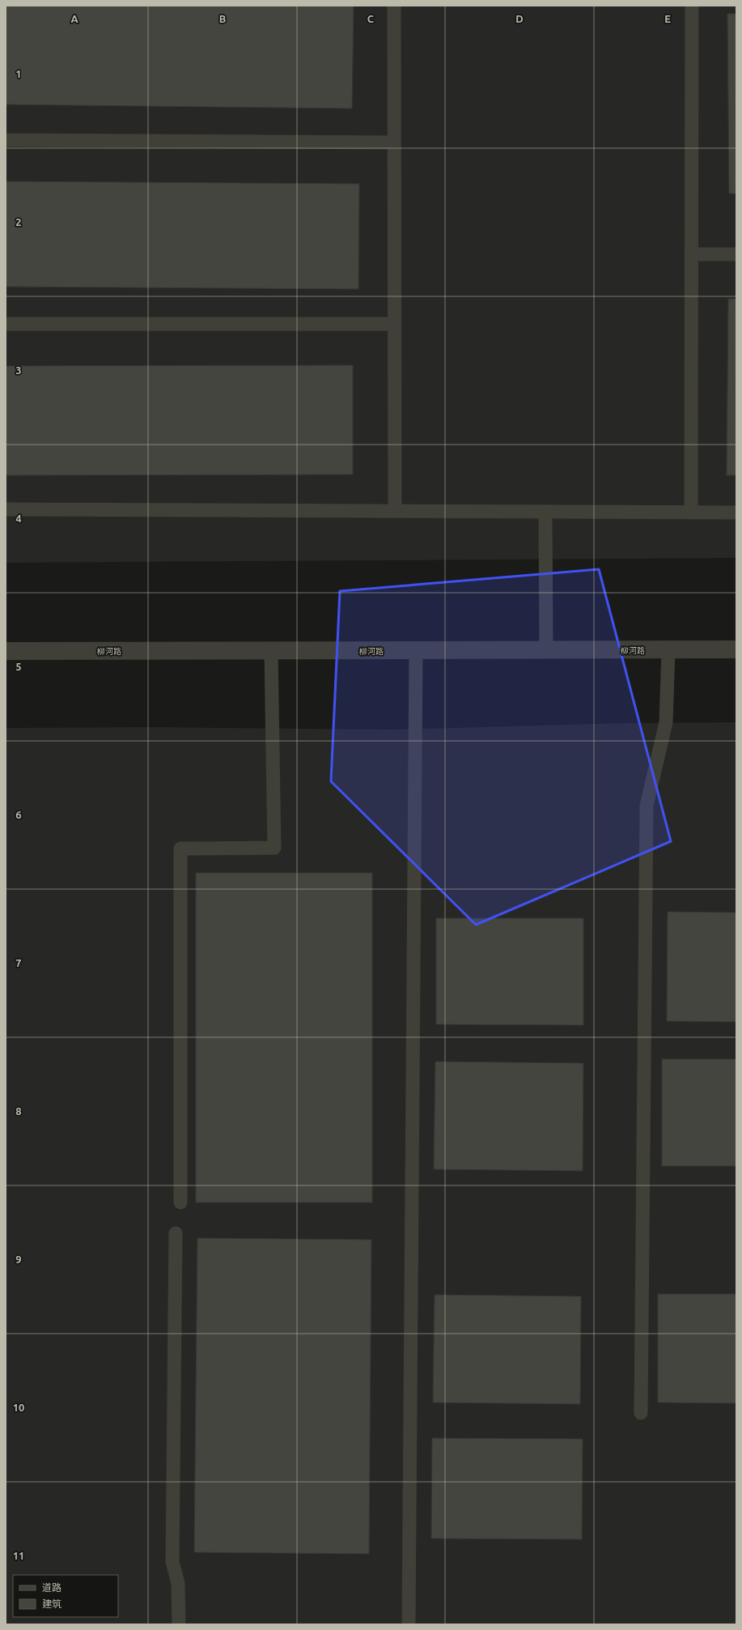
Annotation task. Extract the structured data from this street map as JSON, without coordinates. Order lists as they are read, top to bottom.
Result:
{
  "streets": {
    "street": ["柳河路"]
  },
  "legend": ["道路", "建筑"],
  "grid": {
    "columns": [
      "A",
      "B",
      "C",
      "D",
      "E"
    ],
    "rows": [
      "1",
      "2",
      "3",
      "4",
      "5",
      "6",
      "7",
      "8",
      "9",
      "10",
      "11"
    ]
  }
}
